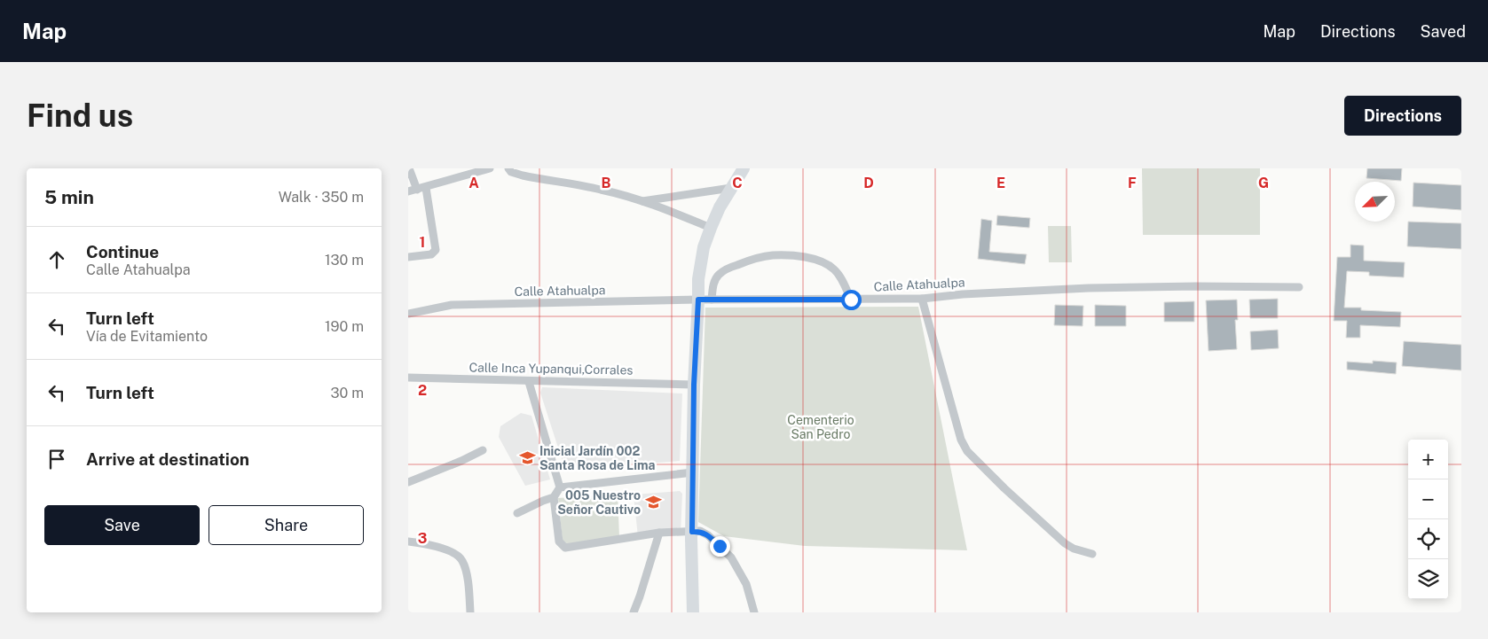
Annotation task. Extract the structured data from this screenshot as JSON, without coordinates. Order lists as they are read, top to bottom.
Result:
{
  "streets": {
    "street": ["Calle Atahualpa", "Calle Inca Yupanqui,Corrales"]
  },
  "parks": ["Cementerio San Pedro"],
  "places": {
    "school or university": ["Inicial Jardín 002 Santa Rosa de Lima", "005 Nuestro Señor Cautivo"]
  },
  "north": "bottom left",
  "page": {
    "header": "Map",
    "nav": ["Map", "Directions", "Saved"],
    "buttons": [
      "Directions",
      ["Save", "Share"]
    ],
    "title": "Find us",
    "heading": ["5 min", "Walk · 350 m"],
    "list": [
      ["Continue", "Calle Atahualpa", "130 m"],
      ["Turn left", "Vía de Evitamiento", "190 m"],
      ["Turn left", "30 m"],
      "Arrive at destination"
    ],
    "map_buttons": ["+", "−"]
  },
  "grid": {
    "columns": [
      "A",
      "B",
      "C",
      "D",
      "E",
      "F",
      "G"
    ],
    "rows": ["1", "2", "3"]
  }
}
